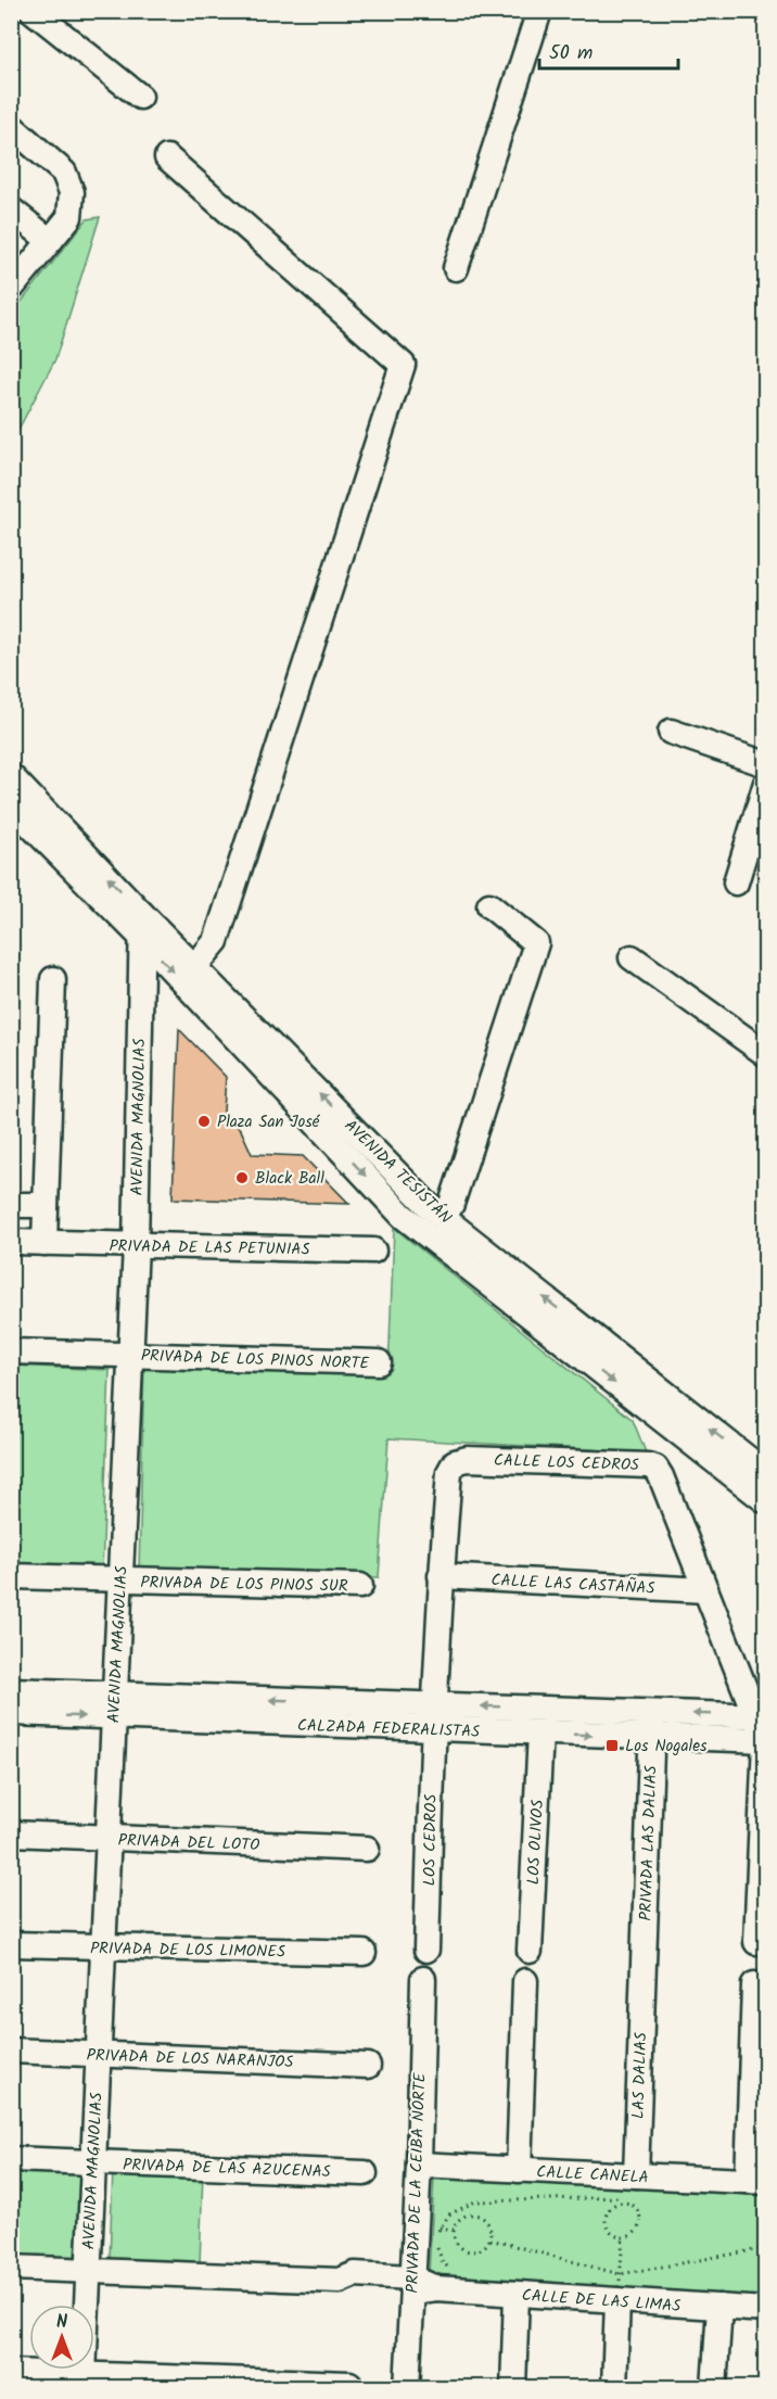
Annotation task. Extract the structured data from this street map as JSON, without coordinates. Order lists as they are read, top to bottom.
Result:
{
  "streets": {
    "street": [
      "AVENIDA MAGNOLIAS",
      "AVENIDA TESISTÁN",
      "PRIVADA DE LAS PETUNIAS",
      "PRIVADA DE LOS PINOS NORTE",
      "CALLE LOS CEDROS",
      "PRIVADA DE LOS PINOS SUR",
      "CALLE LAS CASTAÑAS",
      "CALZADA FEDERALISTAS",
      "LOS CEDROS",
      "PRIVADA DEL LOTO",
      "LOS OLIVOS",
      "PRIVADA LAS DALIAS",
      "PRIVADA DE LOS LIMONES",
      "PRIVADA DE LOS NARANJOS",
      "LAS DALIAS",
      "PRIVADA DE LAS AZUCENAS",
      "CALLE CANELA",
      "PRIVADA DE LA CEIBA NORTE",
      "CALLE DE LAS LIMAS"
    ]
  },
  "crossings": [
    ["AVENIDA MAGNOLIAS", "AVENIDA TESISTÁN"],
    ["AVENIDA MAGNOLIAS", "PRIVADA DE LAS PETUNIAS"],
    ["AVENIDA MAGNOLIAS", "PRIVADA DE LOS PINOS NORTE"],
    ["AVENIDA MAGNOLIAS", "PRIVADA DE LOS PINOS SUR"],
    ["AVENIDA MAGNOLIAS", "CALZADA FEDERALISTAS"],
    ["AVENIDA MAGNOLIAS", "PRIVADA DEL LOTO"],
    ["AVENIDA MAGNOLIAS", "PRIVADA DE LOS LIMONES"],
    ["AVENIDA MAGNOLIAS", "PRIVADA DE LOS NARANJOS"],
    ["AVENIDA MAGNOLIAS", "PRIVADA DE LAS AZUCENAS"],
    ["AVENIDA MAGNOLIAS", "CALLE DE LAS LIMAS"],
    ["CALLE LOS CEDROS", "CALLE LAS CASTAÑAS"],
    ["CALLE LOS CEDROS", "CALZADA FEDERALISTAS"],
    ["CALLE LOS CEDROS", "LOS CEDROS"],
    ["CALZADA FEDERALISTAS", "LOS CEDROS"],
    ["CALZADA FEDERALISTAS", "LOS OLIVOS"],
    ["CALZADA FEDERALISTAS", "PRIVADA LAS DALIAS"],
    ["PRIVADA LAS DALIAS", "LAS DALIAS"],
    ["LAS DALIAS", "CALLE CANELA"],
    ["CALLE CANELA", "PRIVADA DE LA CEIBA NORTE"],
    ["PRIVADA DE LA CEIBA NORTE", "CALLE DE LAS LIMAS"]
  ],
  "places": {
    "other": ["Plaza San José", "Black Ball"],
    "transit": ["Los Nogales"]
  },
  "scale_bar": "50 m",
  "north": "top"
}
